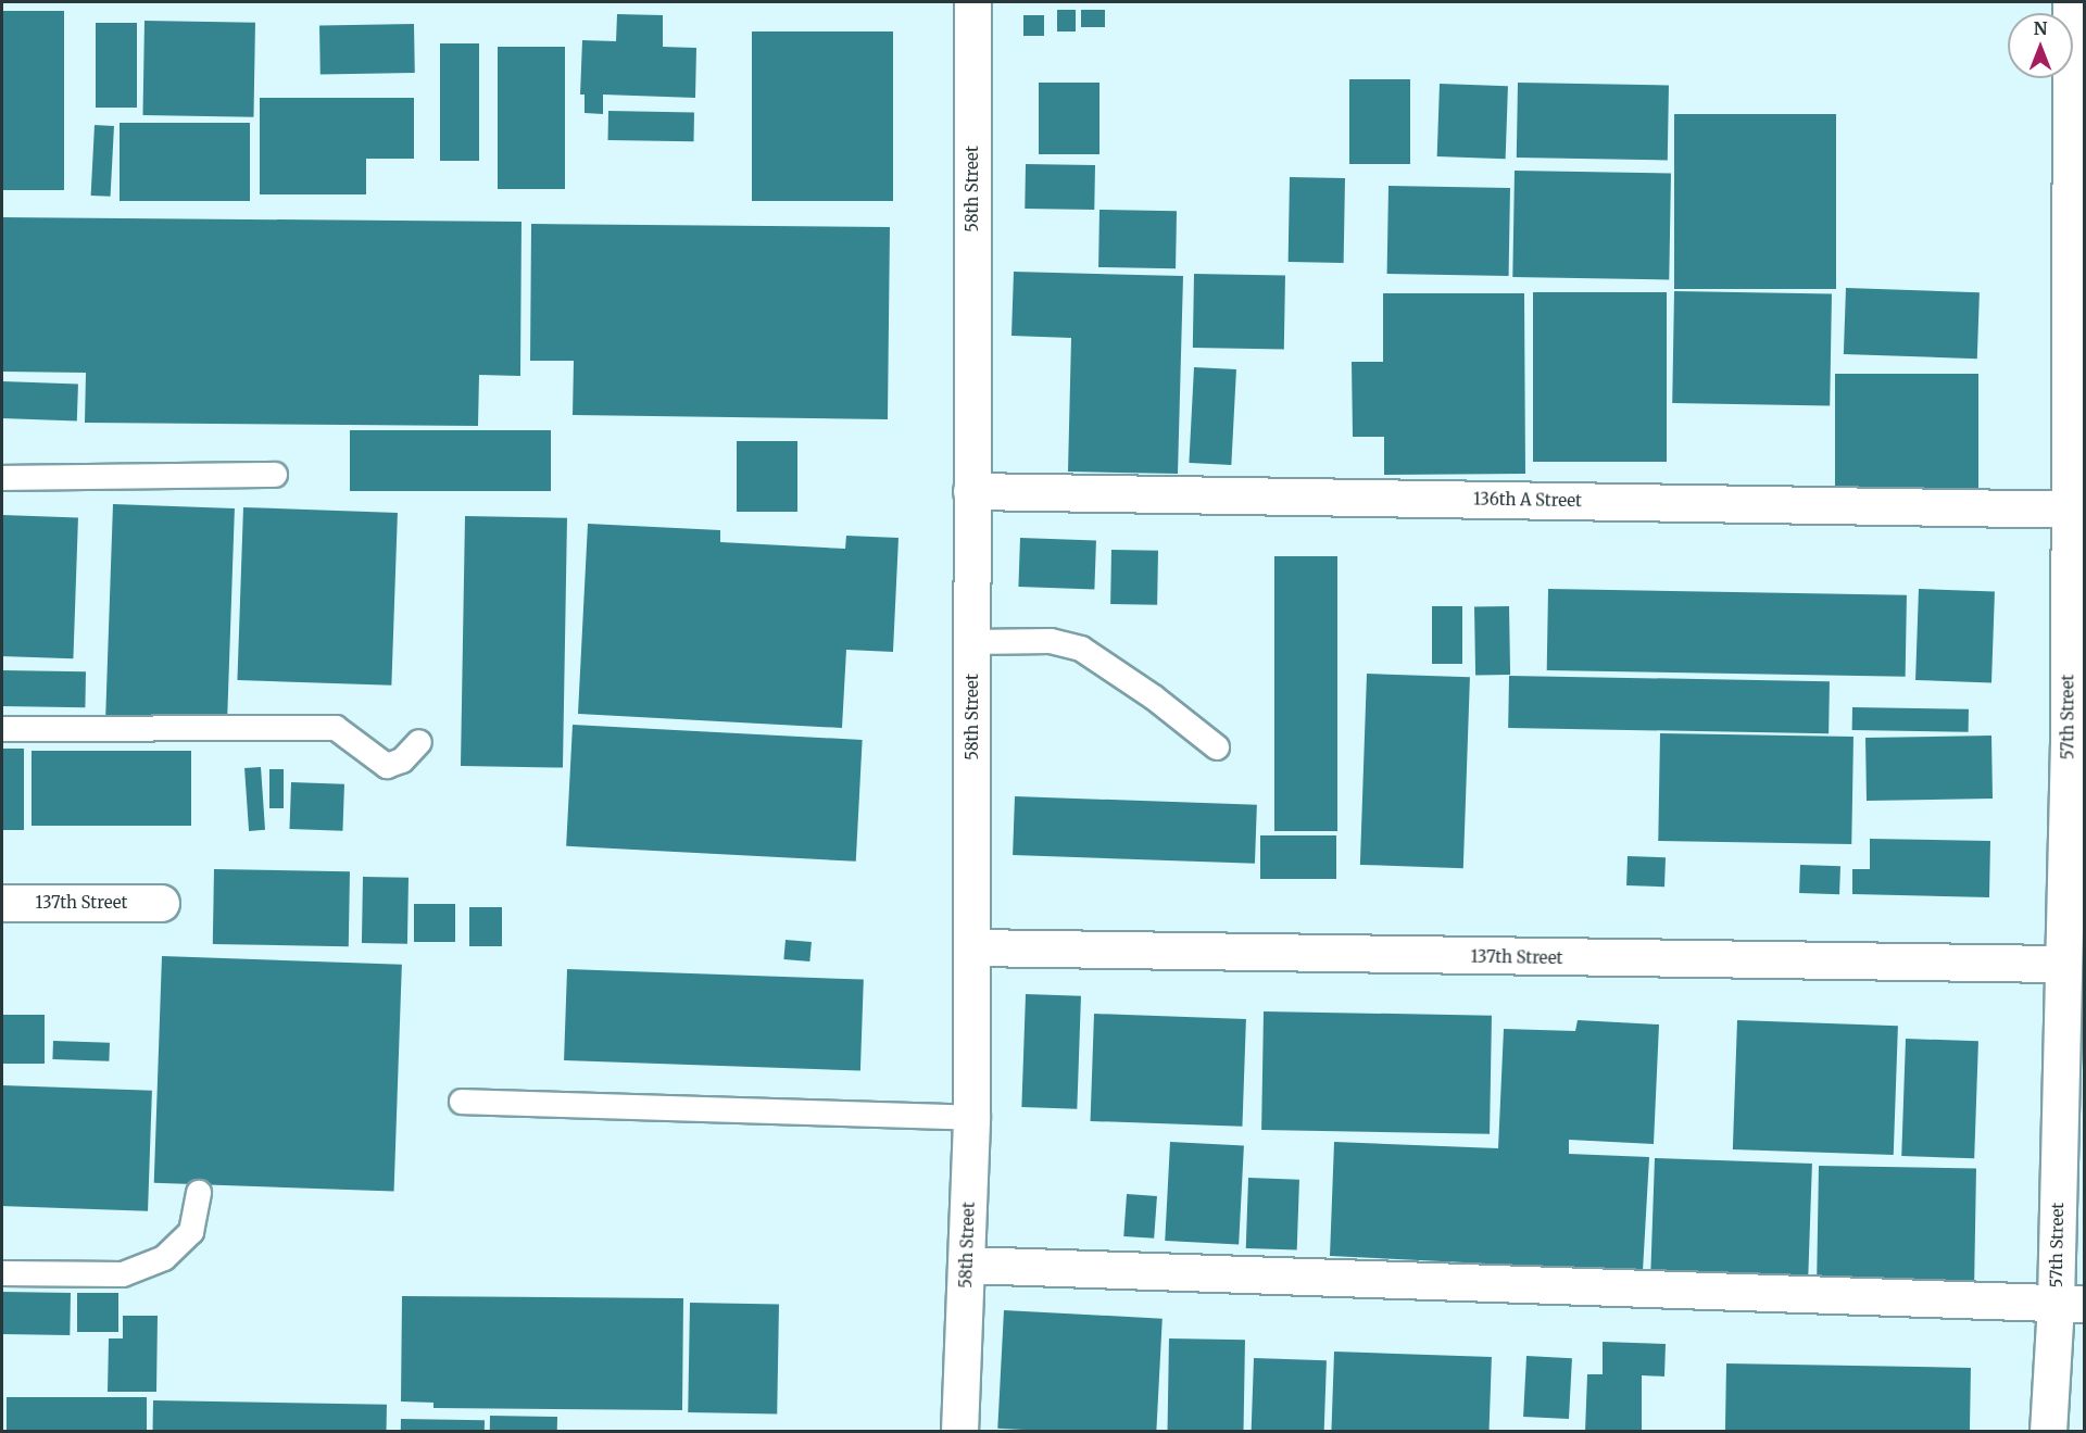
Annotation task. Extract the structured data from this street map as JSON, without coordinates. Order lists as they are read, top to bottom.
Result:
{
  "streets": {
    "street": [
      "58th Street",
      "136th A Street",
      "57th Street",
      "137th Street"
    ]
  },
  "crossings": [
    ["58th Street", "136th A Street"],
    ["58th Street", "137th Street"],
    ["136th A Street", "57th Street"],
    ["57th Street", "137th Street"]
  ],
  "north": "top"
}
